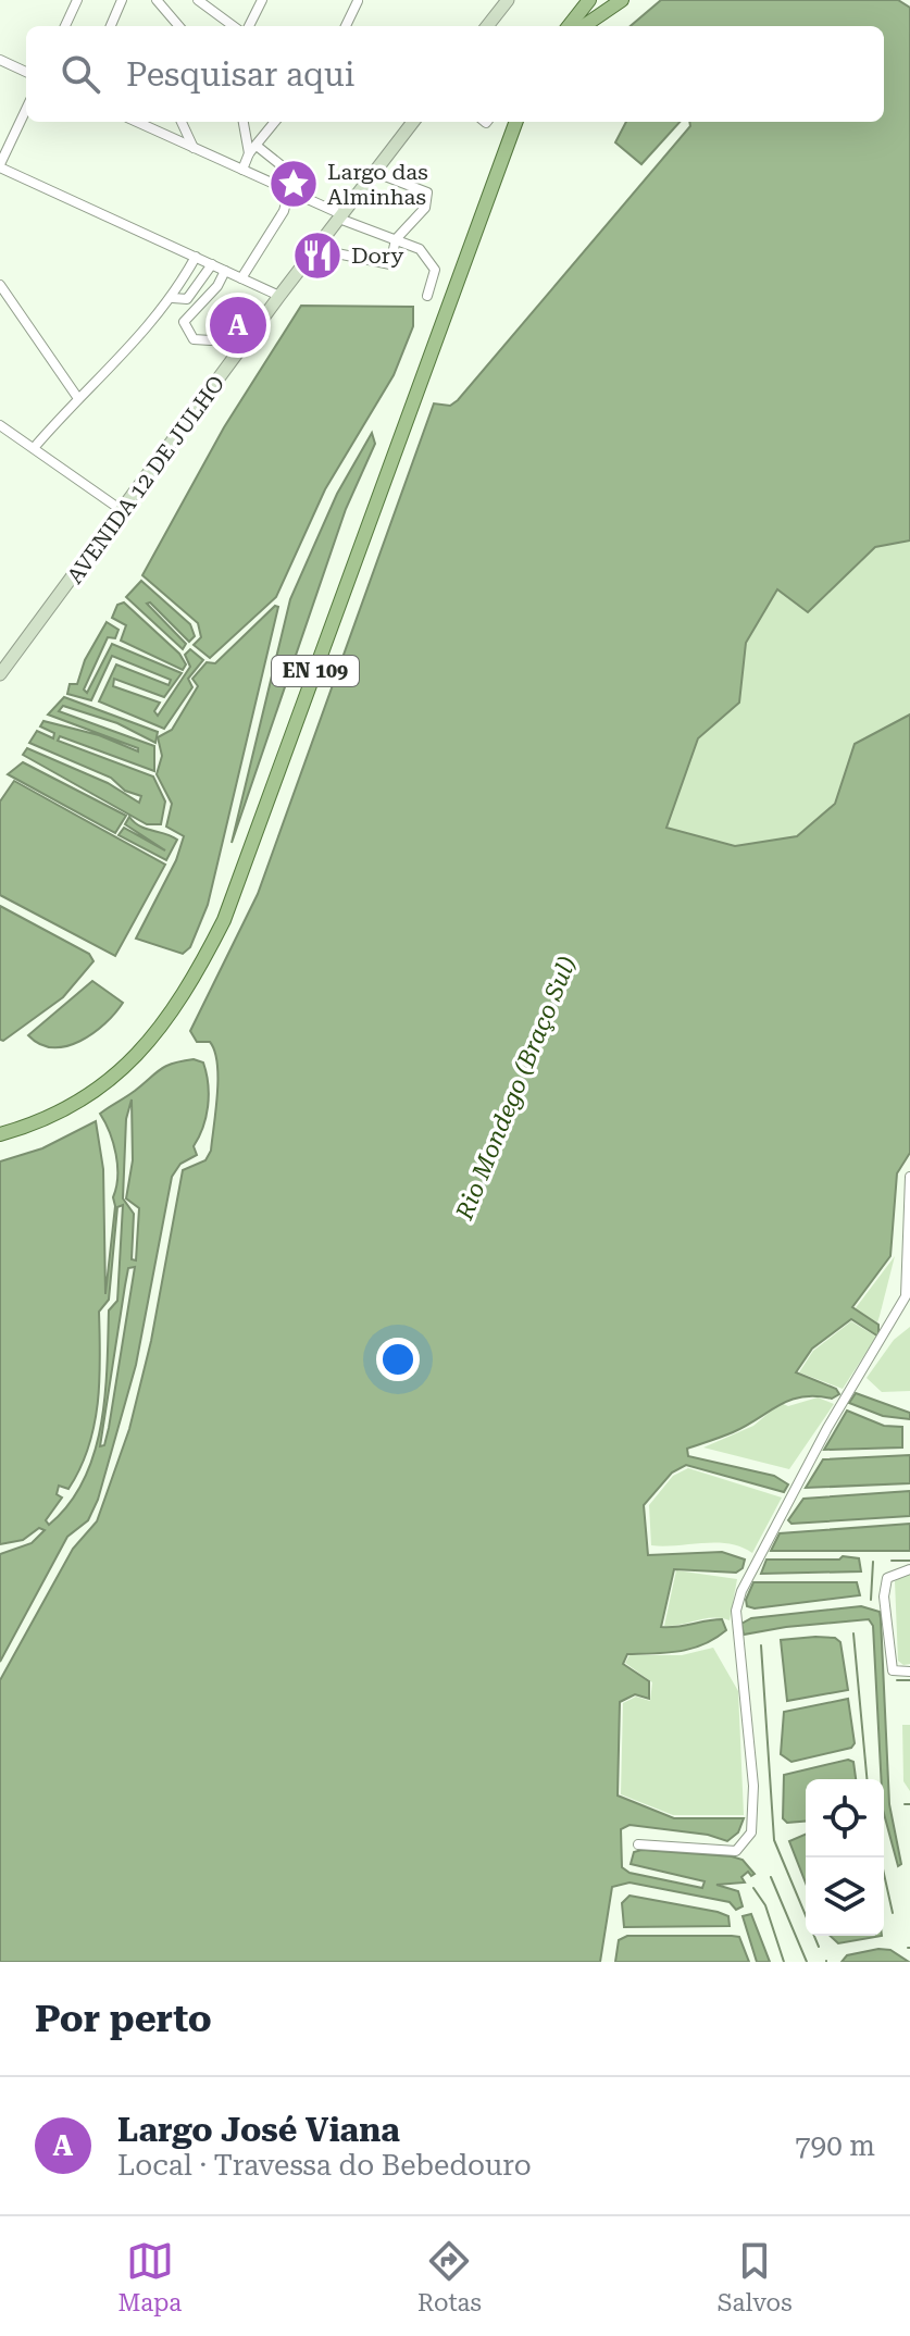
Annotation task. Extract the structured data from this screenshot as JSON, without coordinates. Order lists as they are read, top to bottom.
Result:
{
  "streets": {
    "main road": ["AVENIDA 12 DE JULHO", "EN 109"]
  },
  "water": ["Rio Mondego (Braço Sul)"],
  "places": {
    "place": ["Largo das Alminhas"],
    "restaurant": ["Dory"]
  },
  "page": {
    "search": "Pesquisar aqui",
    "pins": "A",
    "heading": "Por perto",
    "list": [
      {
        "mark": "A",
        "name": "Largo José Viana",
        "note": "Local · Travessa do Bebedouro",
        "value": "790 m"
      }
    ],
    "nav": ["Mapa", "Rotas", "Salvos"]
  }
}
